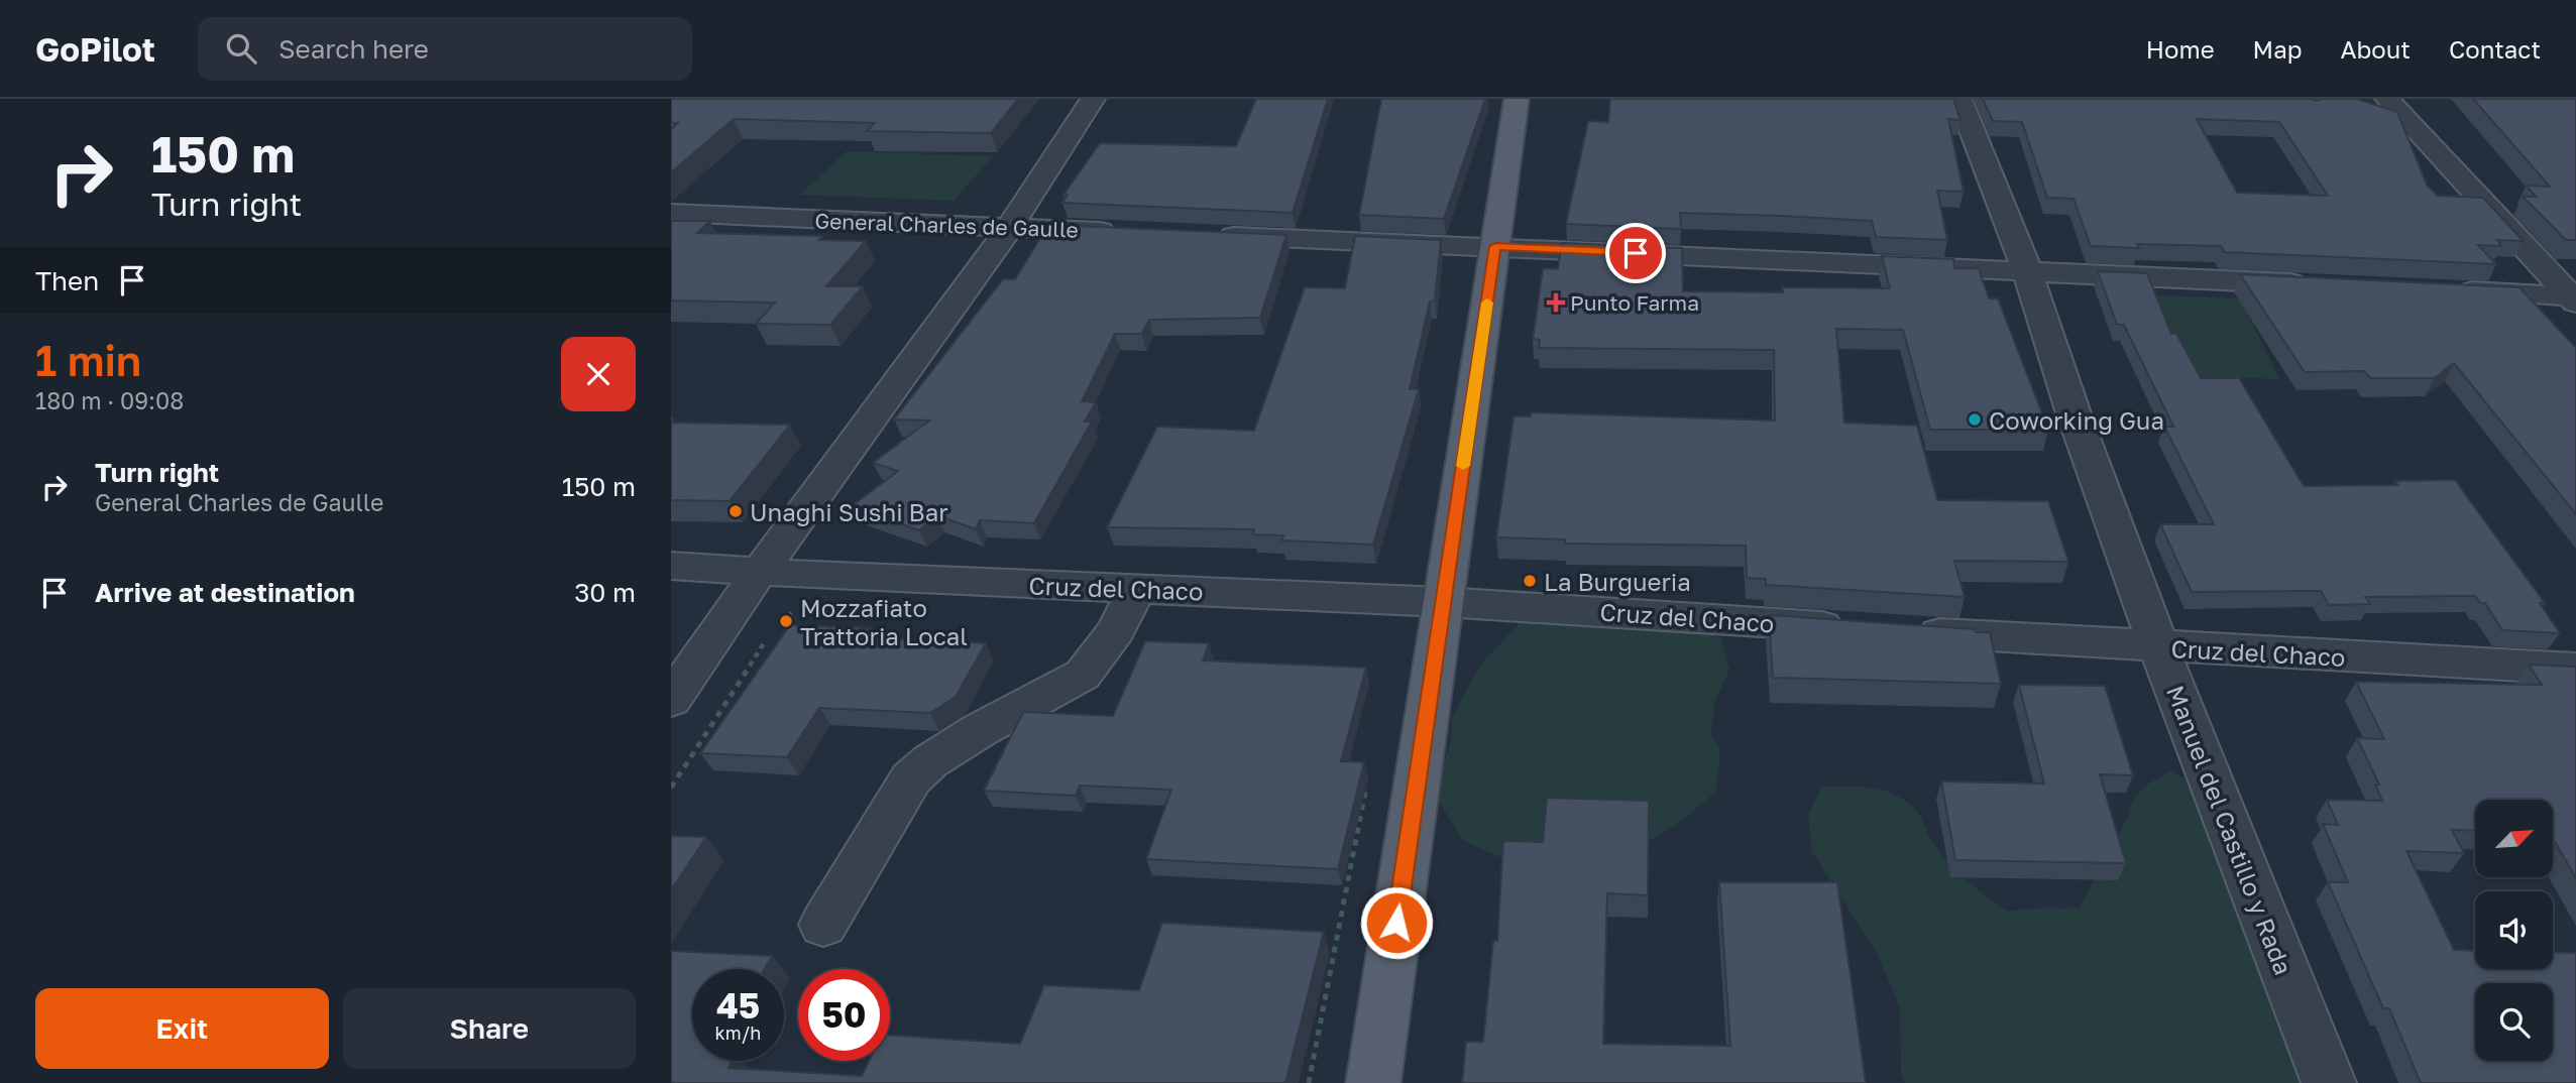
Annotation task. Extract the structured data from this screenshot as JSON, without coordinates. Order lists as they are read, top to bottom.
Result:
{
  "streets": {
    "street": ["General Charles de Gaulle", "Cruz del Chaco", "Manuel del Castillo y Rada"]
  },
  "crossings": [
    ["Cruz del Chaco", "Manuel del Castillo y Rada"]
  ],
  "places": {
    "health": ["Punto Farma"],
    "other": [
      "Coworking Gua",
      "Unaghi Sushi Bar",
      "La Burgueria",
      "Mozzafiato Trattoria Local"
    ]
  },
  "north": "top right",
  "page": {
    "header": "GoPilot",
    "search": "Search here",
    "nav": [
      "Home",
      "Map",
      "About",
      "Contact"
    ],
    "turn": ["150 m", "Turn right"],
    "then": "Then",
    "heading": ["1 min", "180 m · 09:08"],
    "list": [
      {
        "name": "Turn right",
        "note": "General Charles de Gaulle",
        "value": "150 m"
      },
      {
        "name": "Arrive at destination",
        "value": "30 m"
      }
    ],
    "speed": "45 km/h",
    "limit": "50",
    "buttons": ["Exit", "Share"]
  }
}
